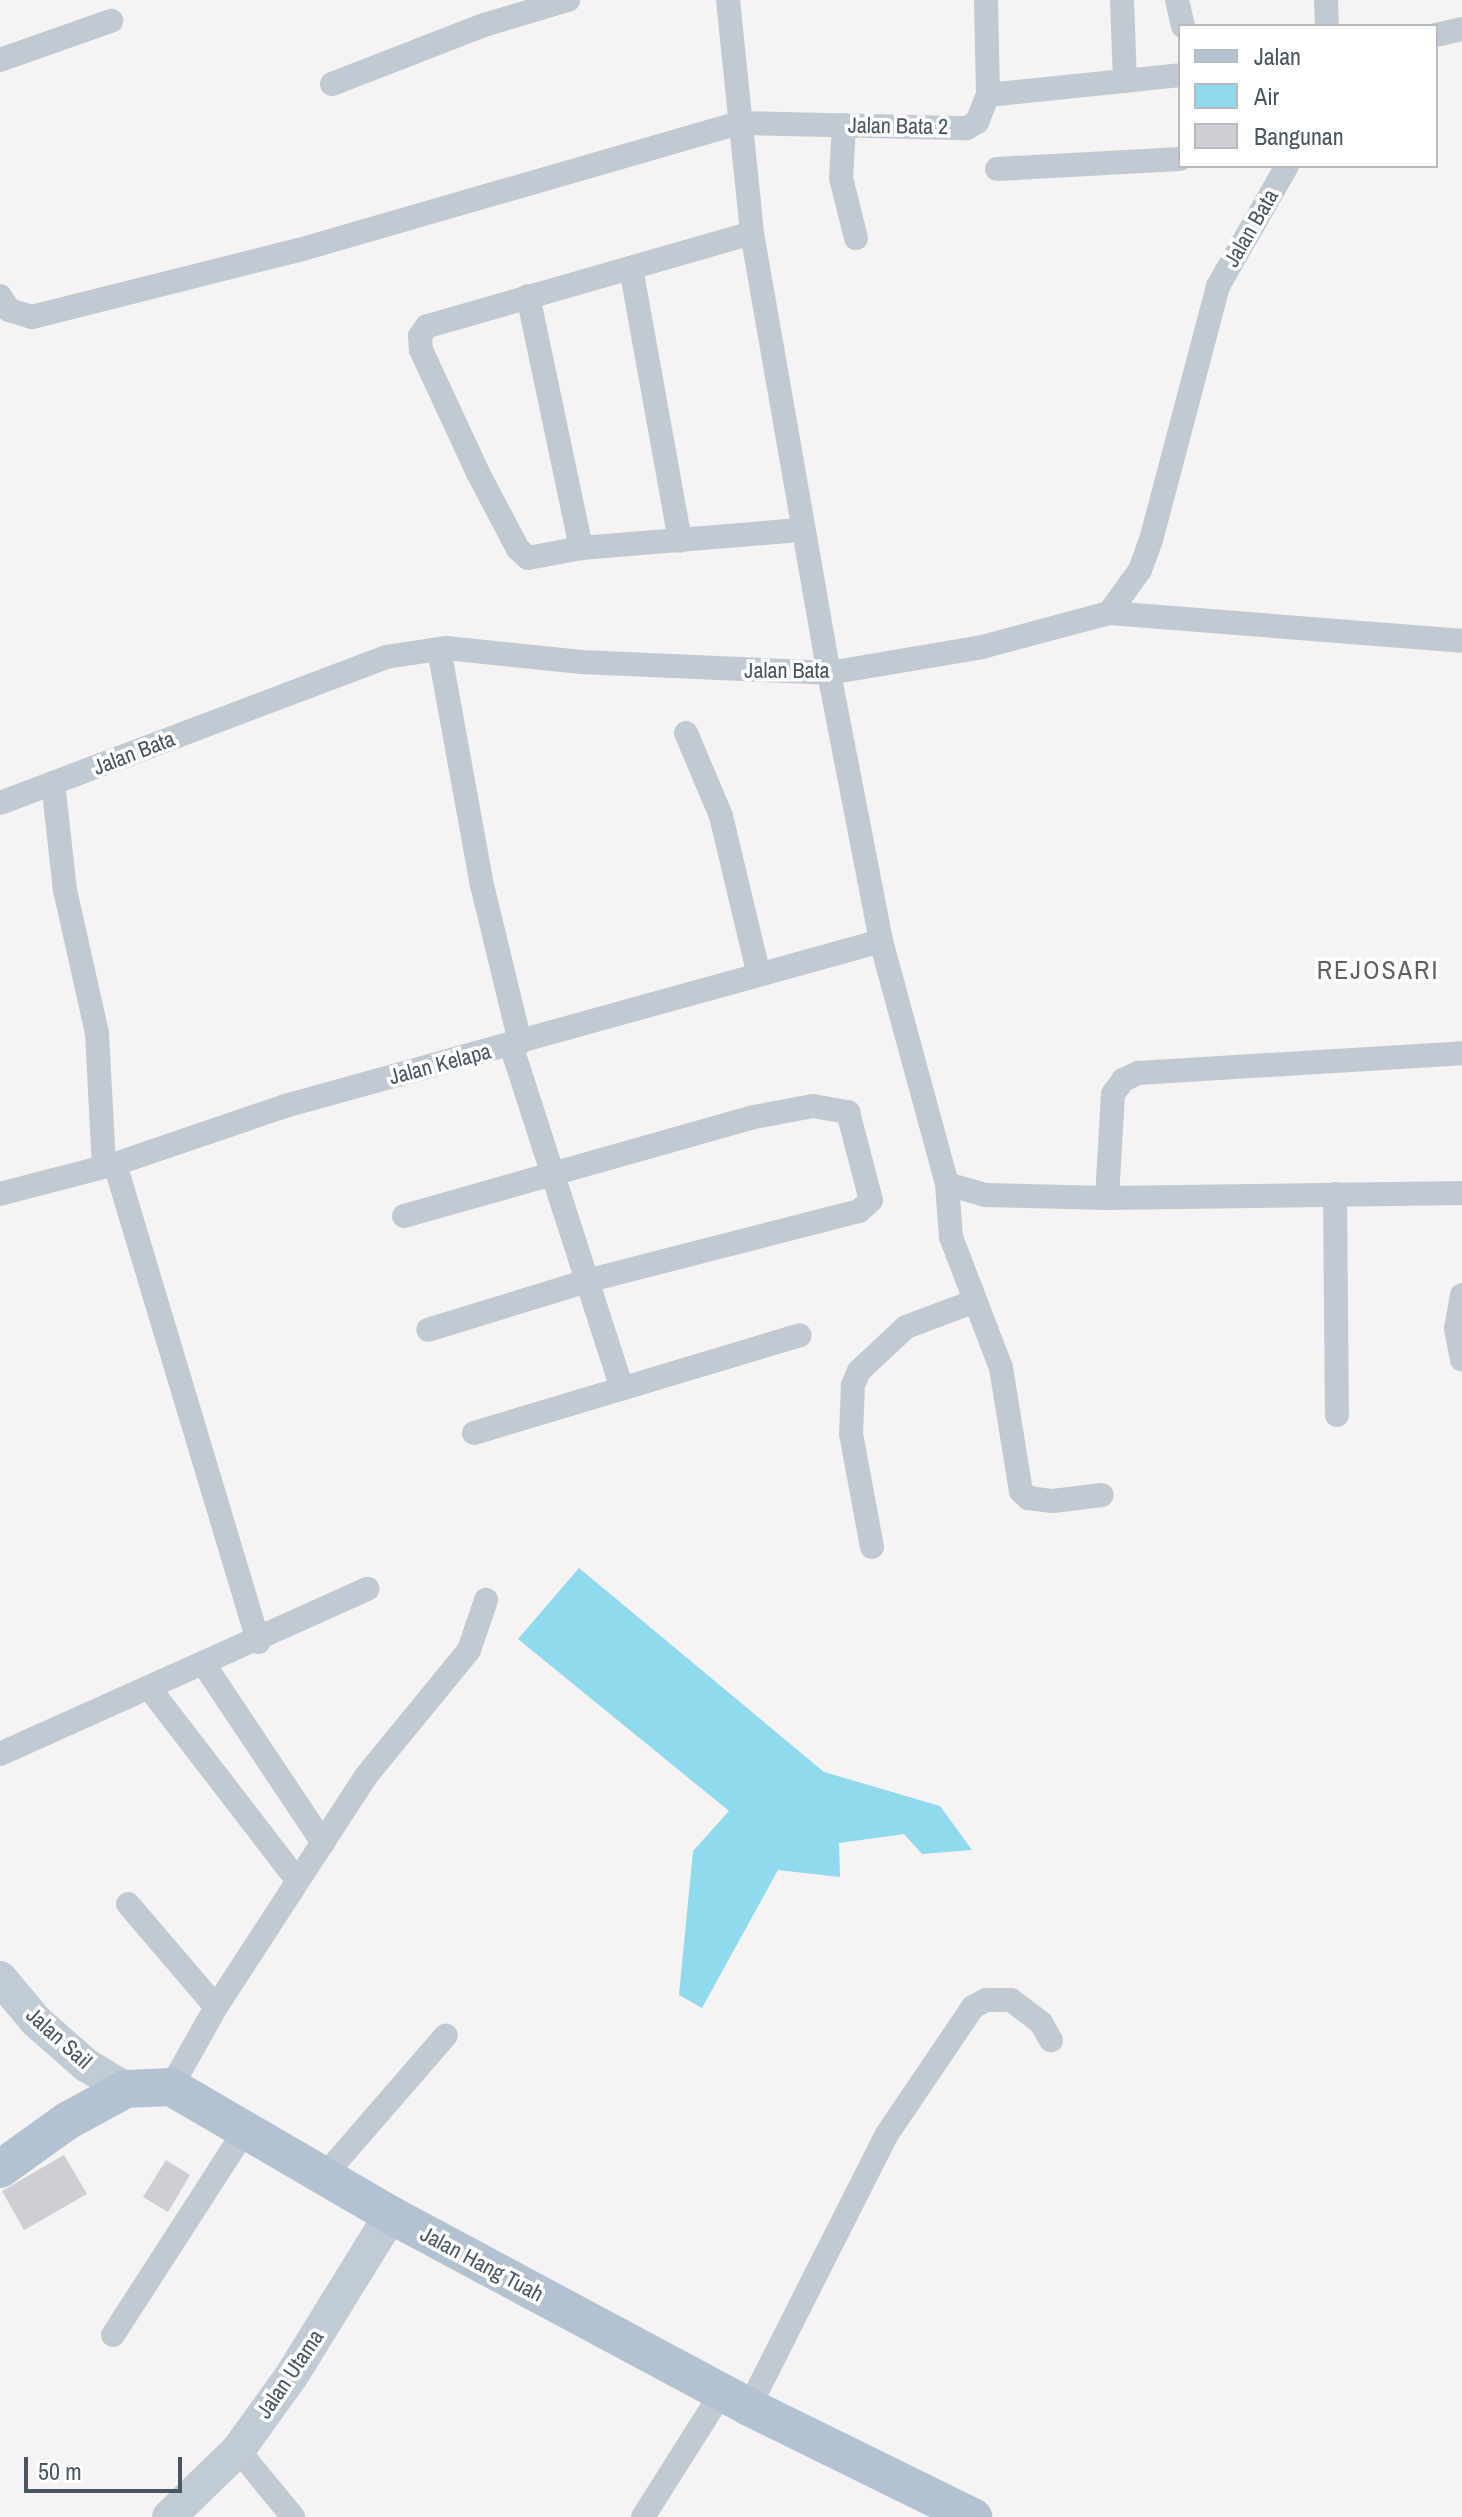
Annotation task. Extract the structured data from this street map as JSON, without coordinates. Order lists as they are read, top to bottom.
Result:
{
  "streets": {
    "main road": ["Jalan Hang Tuah"],
    "street": [
      "Jalan Bata 2",
      "Jalan Bata",
      "Jalan Kelapa",
      "Jalan Sail",
      "Jalan Utama"
    ]
  },
  "crossings": [
    ["Jalan Hang Tuah", "Jalan Utama"]
  ],
  "districts": ["REJOSARI"],
  "legend": ["Jalan", "Air", "Bangunan"],
  "scale_bar": "50 m"
}
